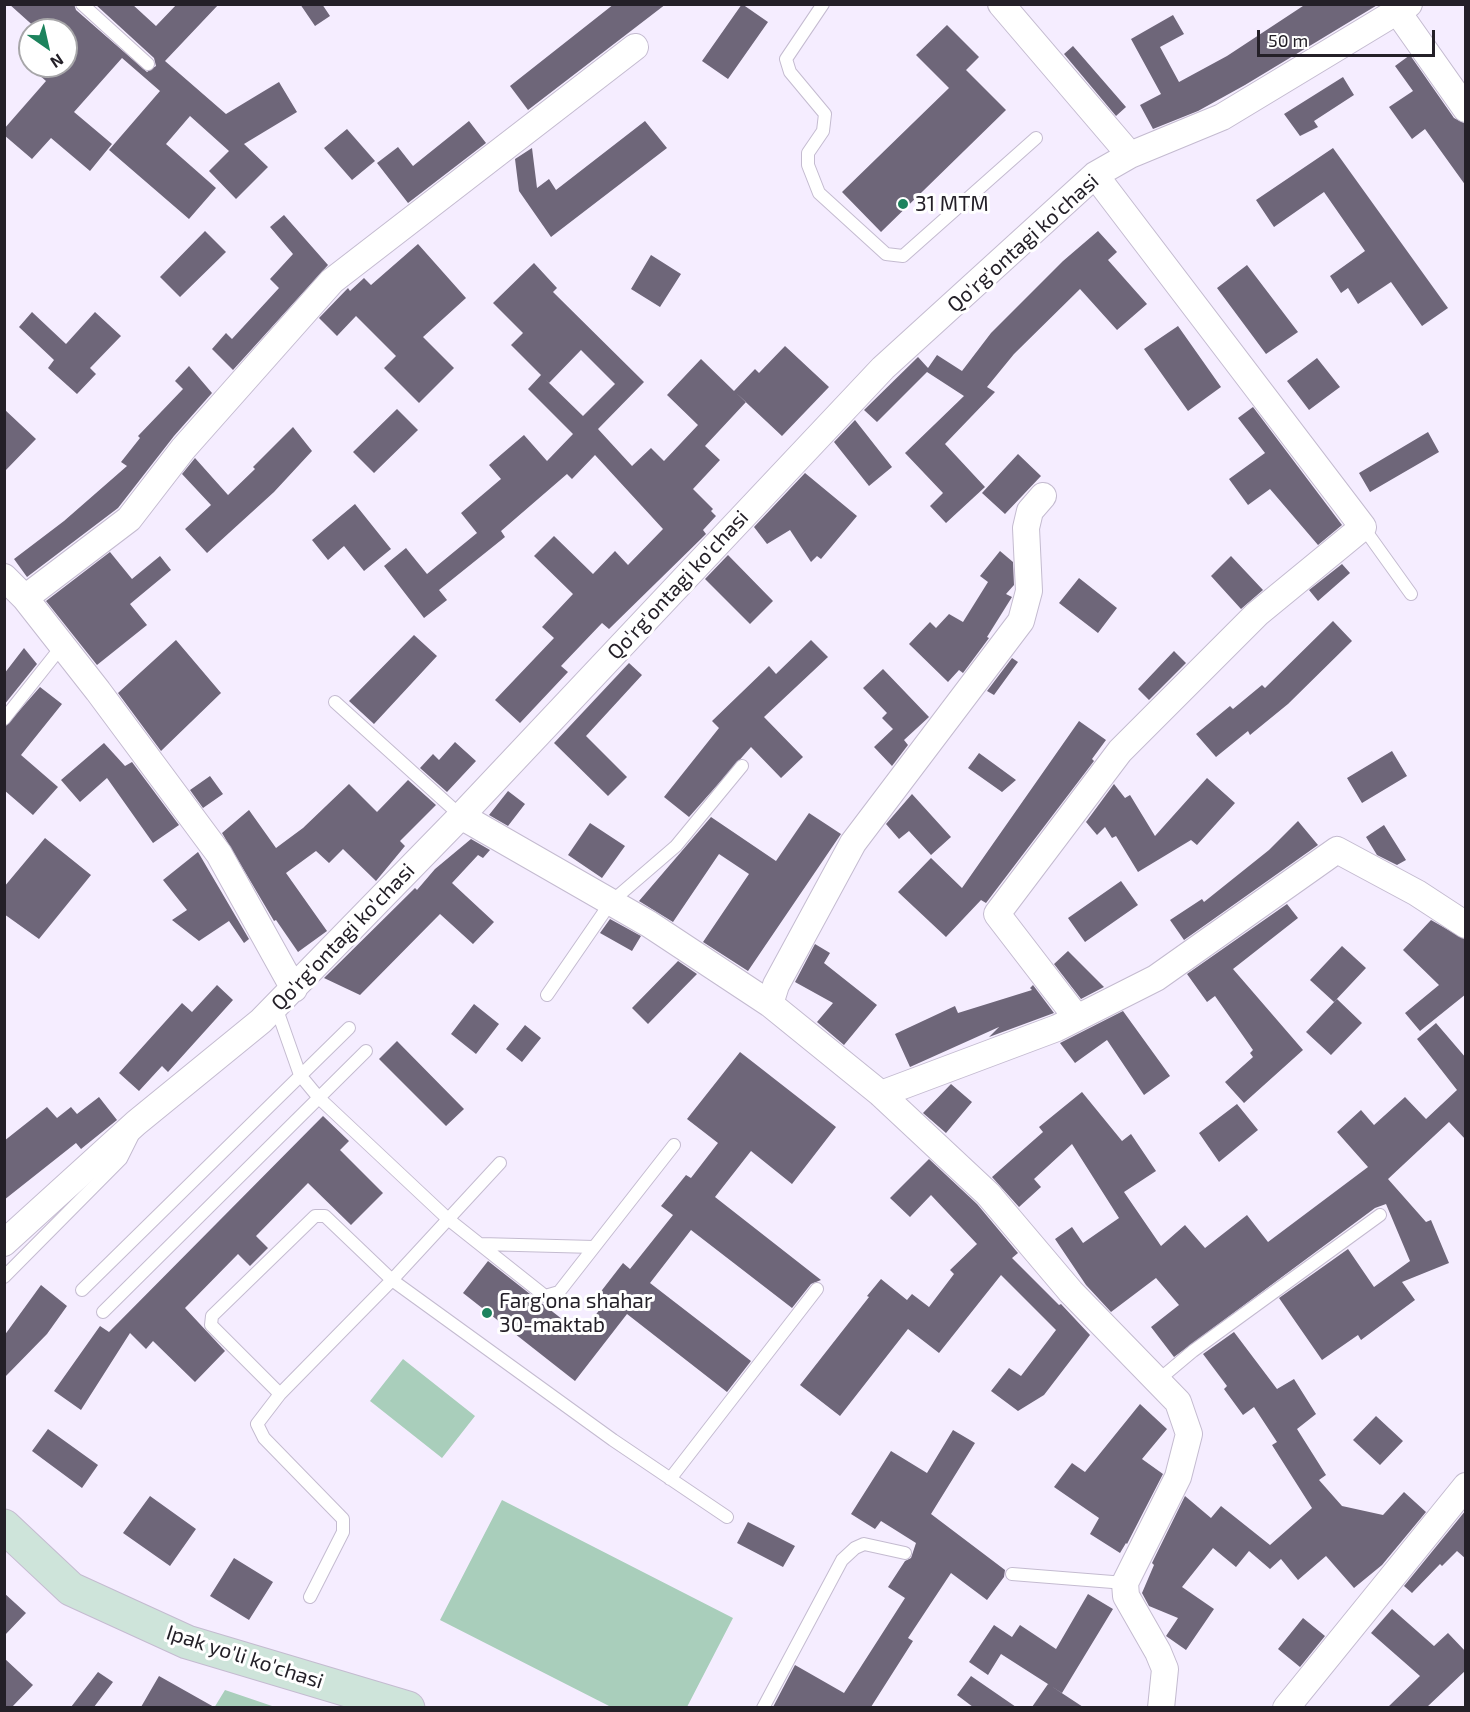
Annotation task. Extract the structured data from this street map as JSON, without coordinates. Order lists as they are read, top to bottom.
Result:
{
  "streets": {
    "main road": ["Ipak yo'li ko'chasi"],
    "street": ["Qo'rg'ontagi ko'chasi"]
  },
  "places": ["31 MTM", "Farg'ona shahar 30-maktab"],
  "scale_bar": "50 m",
  "north": "bottom right"
}
